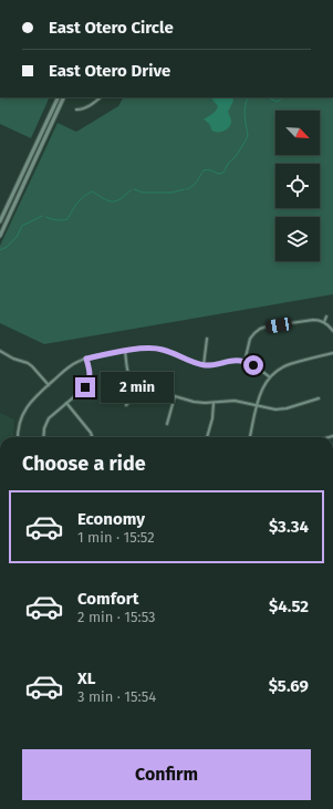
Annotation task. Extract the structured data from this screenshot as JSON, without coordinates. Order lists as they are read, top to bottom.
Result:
{
  "north": "bottom right",
  "page": {
    "banner": ["East Otero Circle", "East Otero Drive"],
    "bubble": "2 min",
    "heading": "Choose a ride",
    "list": [
      {
        "name": "Economy",
        "note": "1 min · 15:52",
        "value": "$3.34"
      },
      {
        "name": "Comfort",
        "note": "2 min · 15:53",
        "value": "$4.52"
      },
      {
        "name": "XL",
        "note": "3 min · 15:54",
        "value": "$5.69"
      }
    ],
    "buttons": "Confirm"
  }
}
